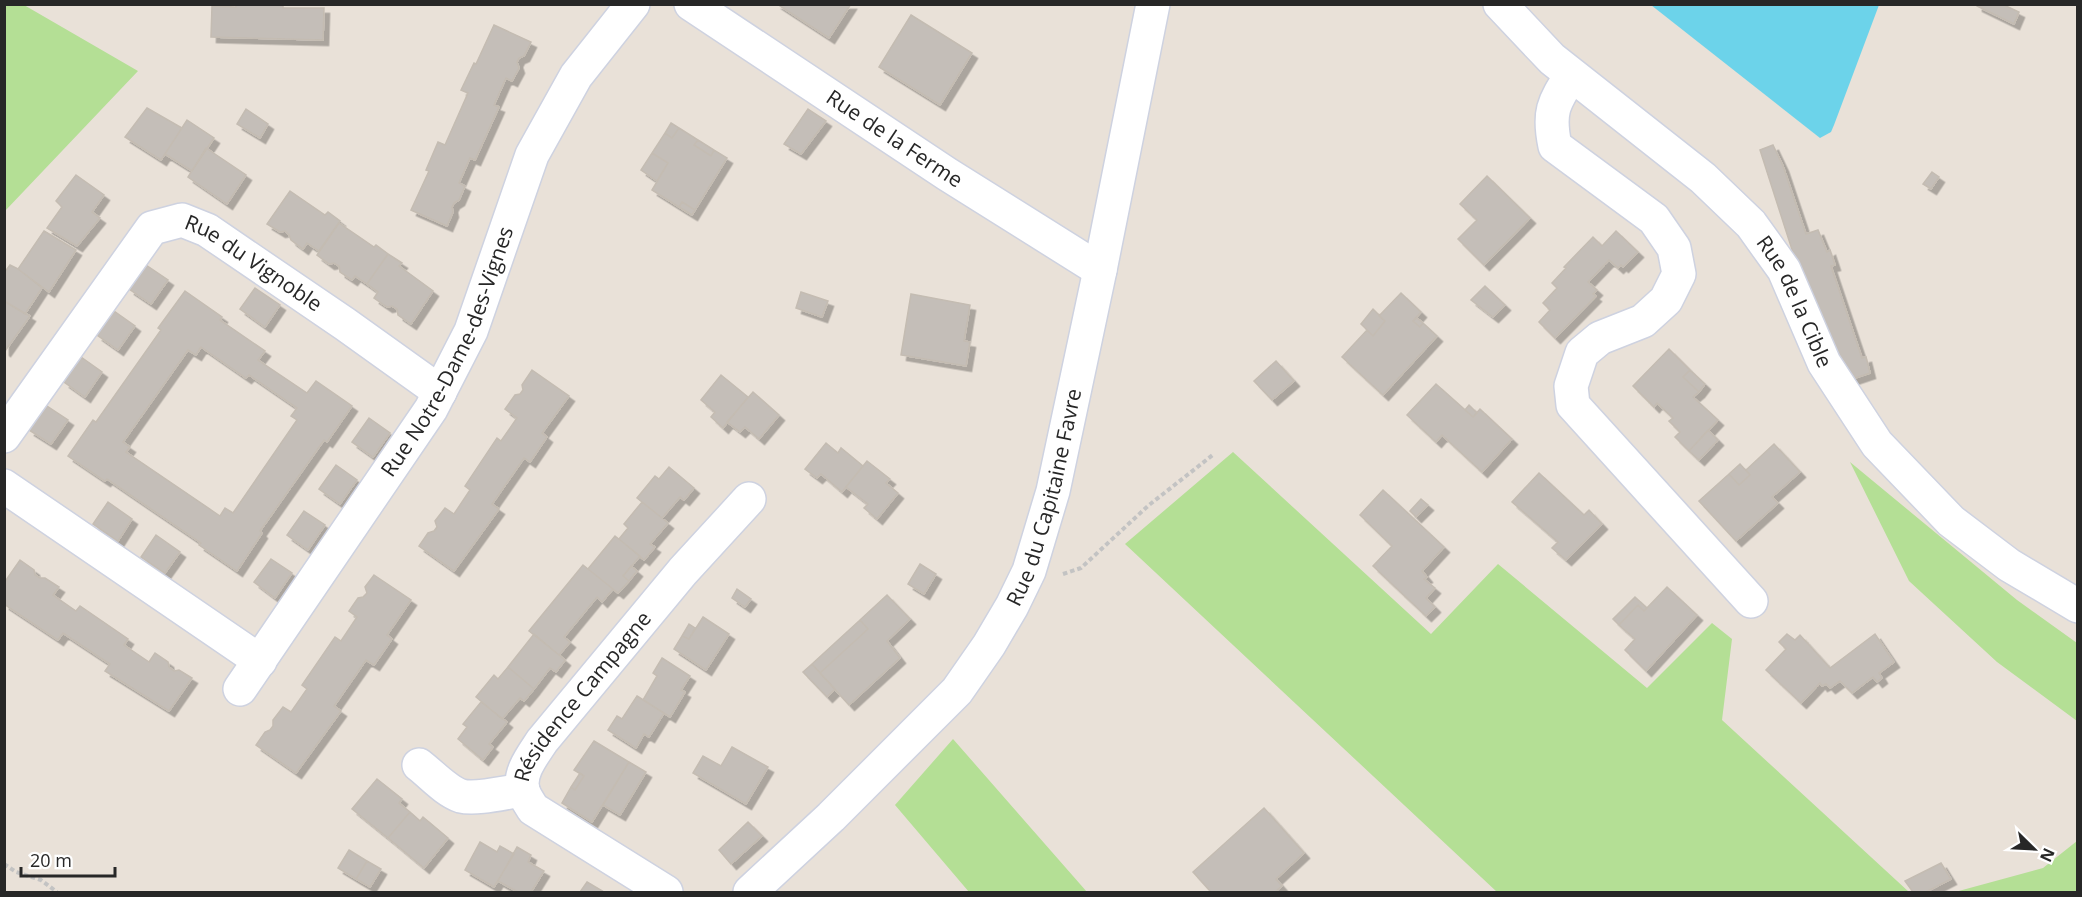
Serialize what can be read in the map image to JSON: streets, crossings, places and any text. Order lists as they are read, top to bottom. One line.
{"streets":{"street":["Rue de la Ferme","Rue du Vignoble","Rue de la Cible","Rue Notre-Dame-des-Vignes","Rue du Capitaine Favre","Résidence Campagne"]},"crossings":[["Rue de la Ferme","Rue du Capitaine Favre"],["Rue du Vignoble","Rue Notre-Dame-des-Vignes"]],"scale_bar":"20 m","north":"bottom right"}
